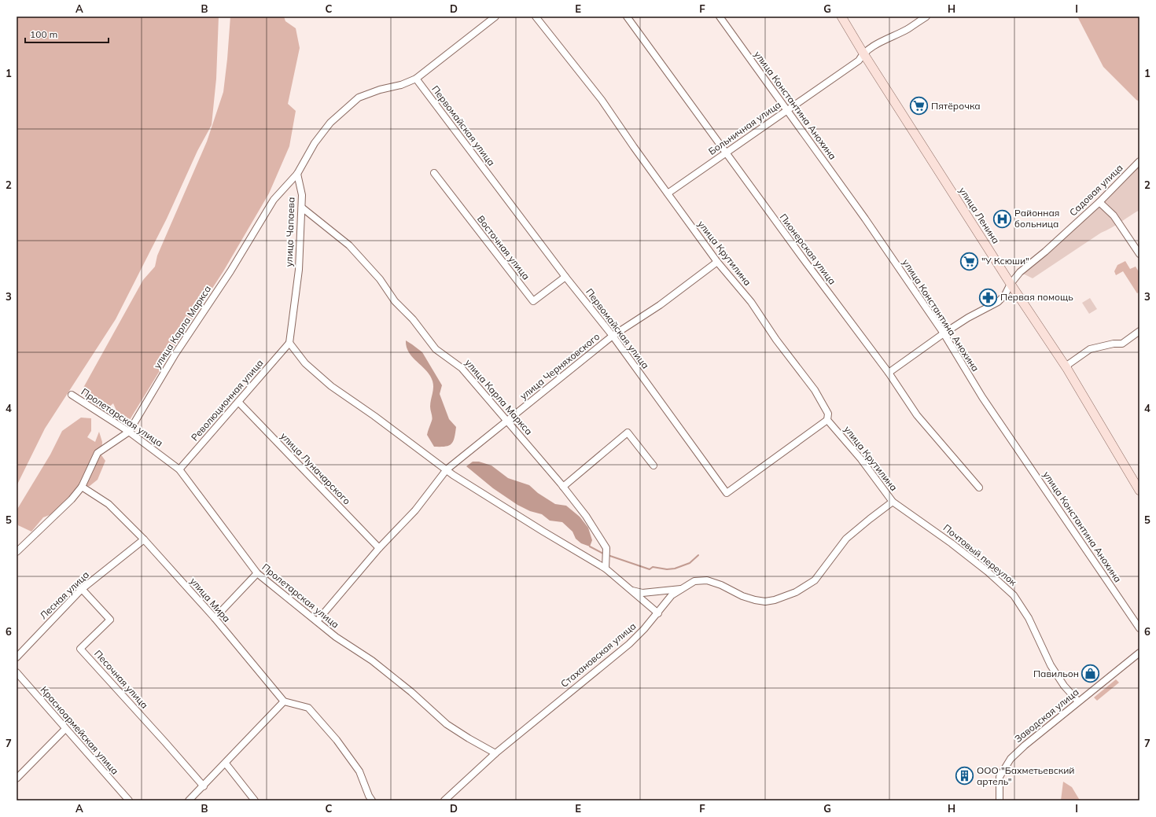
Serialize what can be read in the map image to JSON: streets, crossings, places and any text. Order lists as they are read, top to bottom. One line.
{"streets":{"main road":["улица Ленина"],"street":["улица Константина Анохина","Первомайская улица","Больничная улица","Садовая улица","улица Чапаева","Восточная улица","Пионерская улица","улица Крутилина","улица Карла Маркса","улица Черняховского","Революционная улица","Пролетарская улица","улица Луначарского","Почтовый переулок","Лесная улица","улица Мира","Стахановская улица","Песочная улица","Заводская улица","Красноармейская улица"]},"crossings":[["улица Константина Анохина","Больничная улица"],["улица Константина Анохина","Садовая улица"],["Первомайская улица","Восточная улица"],["Первомайская улица","улица Крутилина"],["Первомайская улица","улица Черняховского"],["Больничная улица","улица Ленина"],["Больничная улица","Пионерская улица"],["Больничная улица","улица Крутилина"],["Садовая улица","улица Ленина"],["Садовая улица","Пионерская улица"],["улица Чапаева","улица Карла Маркса"],["улица Чапаева","Революционная улица"],["улица Крутилина","улица Черняховского"],["улица Крутилина","Почтовый переулок"],["улица Крутилина","Стахановская улица"],["улица Карла Маркса","улица Черняховского"],["улица Карла Маркса","Пролетарская улица"],["улица Карла Маркса","улица Мира"],["Революционная улица","Пролетарская улица"],["Революционная улица","улица Луначарского"],["Пролетарская улица","Стахановская улица"],["Почтовый переулок","Стахановская улица"],["Почтовый переулок","Заводская улица"],["Лесная улица","улица Мира"],["Лесная улица","Песочная улица"]],"places":{"supermarket":["Пятёрочка","\"У Ксюши\""],"hospital":["Районная больница"],"pharmacy":["Первая помощь"],"shop":["Павильон"],"building":["ООО \"Бахметьевский артель\""]},"scale_bar":"100 m","grid":{"columns":["A","B","C","D","E","F","G","H","I"],"rows":["1","2","3","4","5","6","7"]}}
